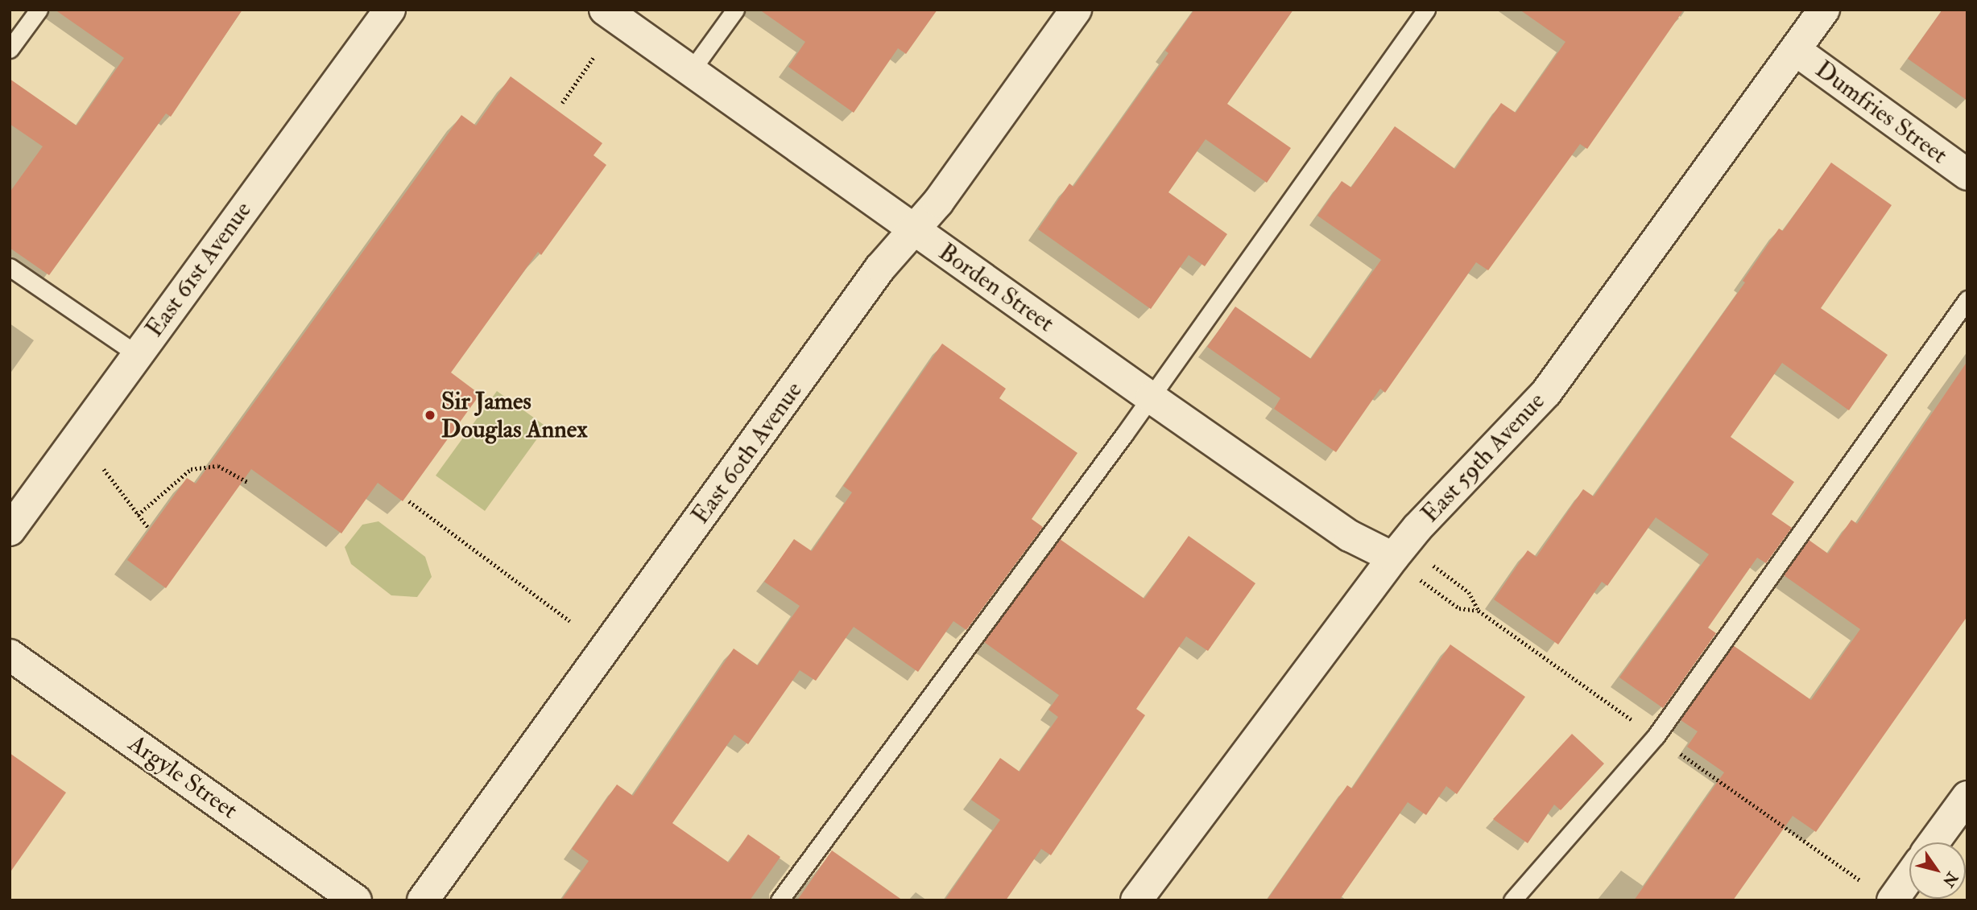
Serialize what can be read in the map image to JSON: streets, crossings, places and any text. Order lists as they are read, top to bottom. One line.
{"streets":{"street":["Dumfries Street","East 61st Avenue","Borden Street","East 60th Avenue","East 59th Avenue","Argyle Street"]},"crossings":[["Dumfries Street","East 59th Avenue"],["Borden Street","East 60th Avenue"],["Borden Street","East 59th Avenue"]],"places":["Sir James Douglas Annex"],"north":"bottom right"}
